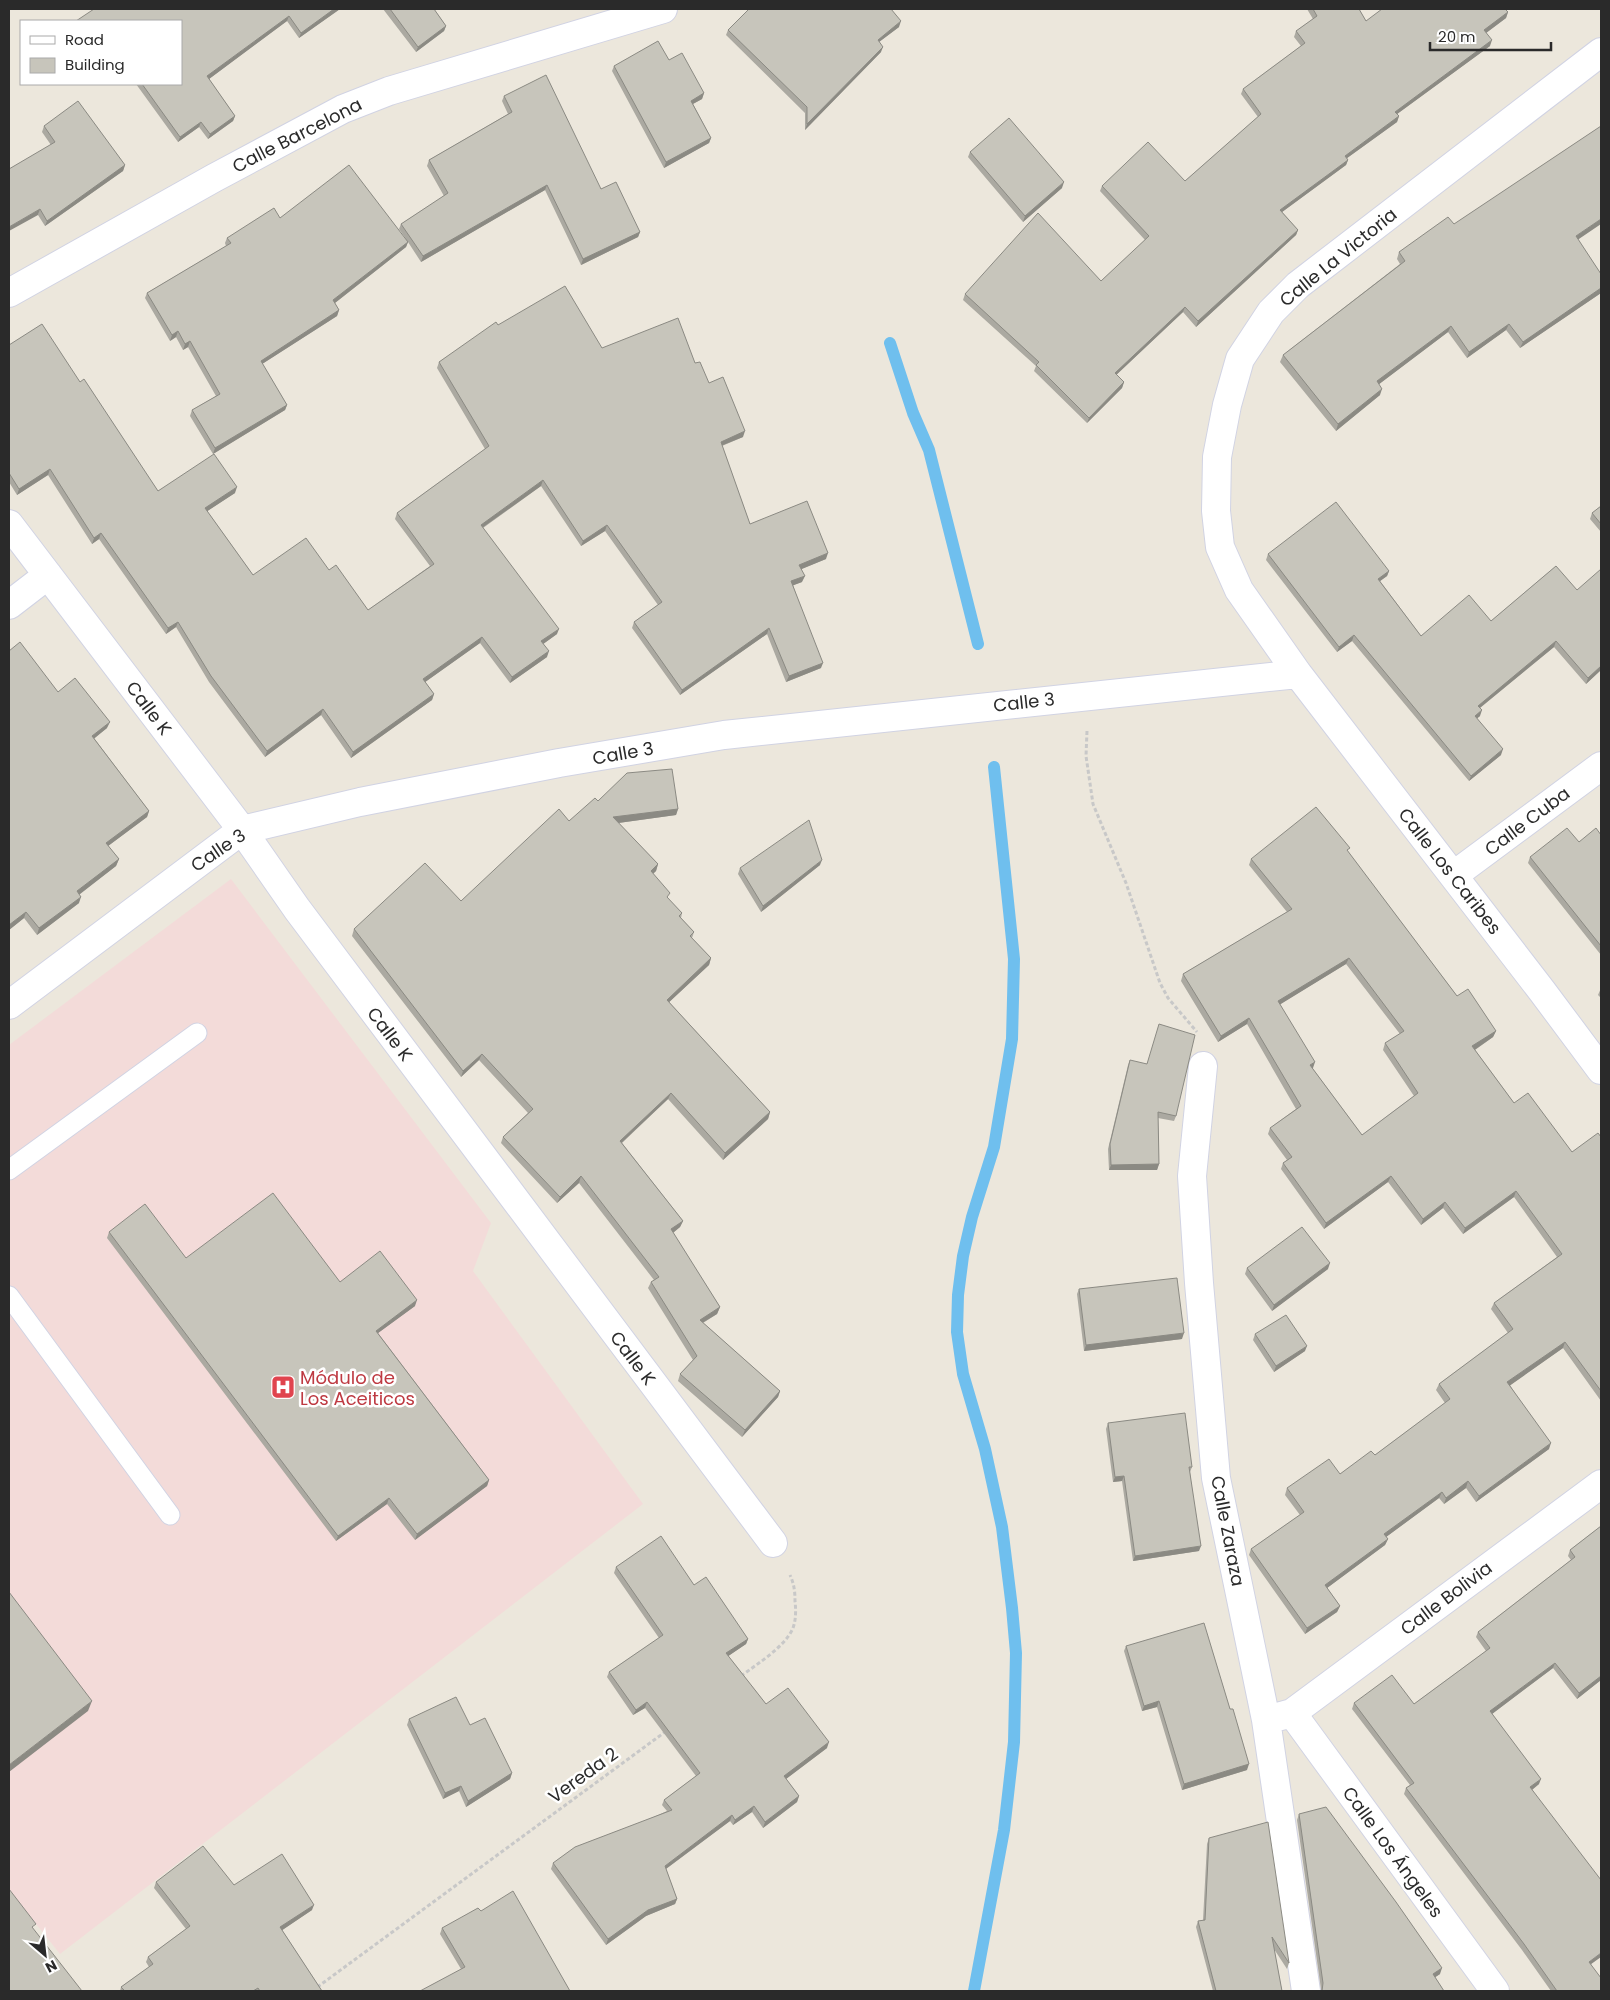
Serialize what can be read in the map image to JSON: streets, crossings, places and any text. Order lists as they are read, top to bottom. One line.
{"streets":{"street":["Calle Barcelona","Calle La Victoria","Calle 3","Calle K","Calle Cuba","Calle Los Caribes","Calle Zaraza","Calle Bolivia","Calle Los Ángeles"],"path":["Vereda 2"]},"crossings":[["Calle La Victoria","Calle 3"],["Calle La Victoria","Calle Los Caribes"],["Calle 3","Calle K"],["Calle 3","Calle Los Caribes"],["Calle Cuba","Calle Los Caribes"],["Calle Zaraza","Calle Bolivia"],["Calle Zaraza","Calle Los Ángeles"],["Calle Bolivia","Calle Los Ángeles"]],"places":{"hospital":["Módulo de Los Aceiticos"]},"legend":["Road","Building"],"scale_bar":"20 m","north":"bottom right"}
